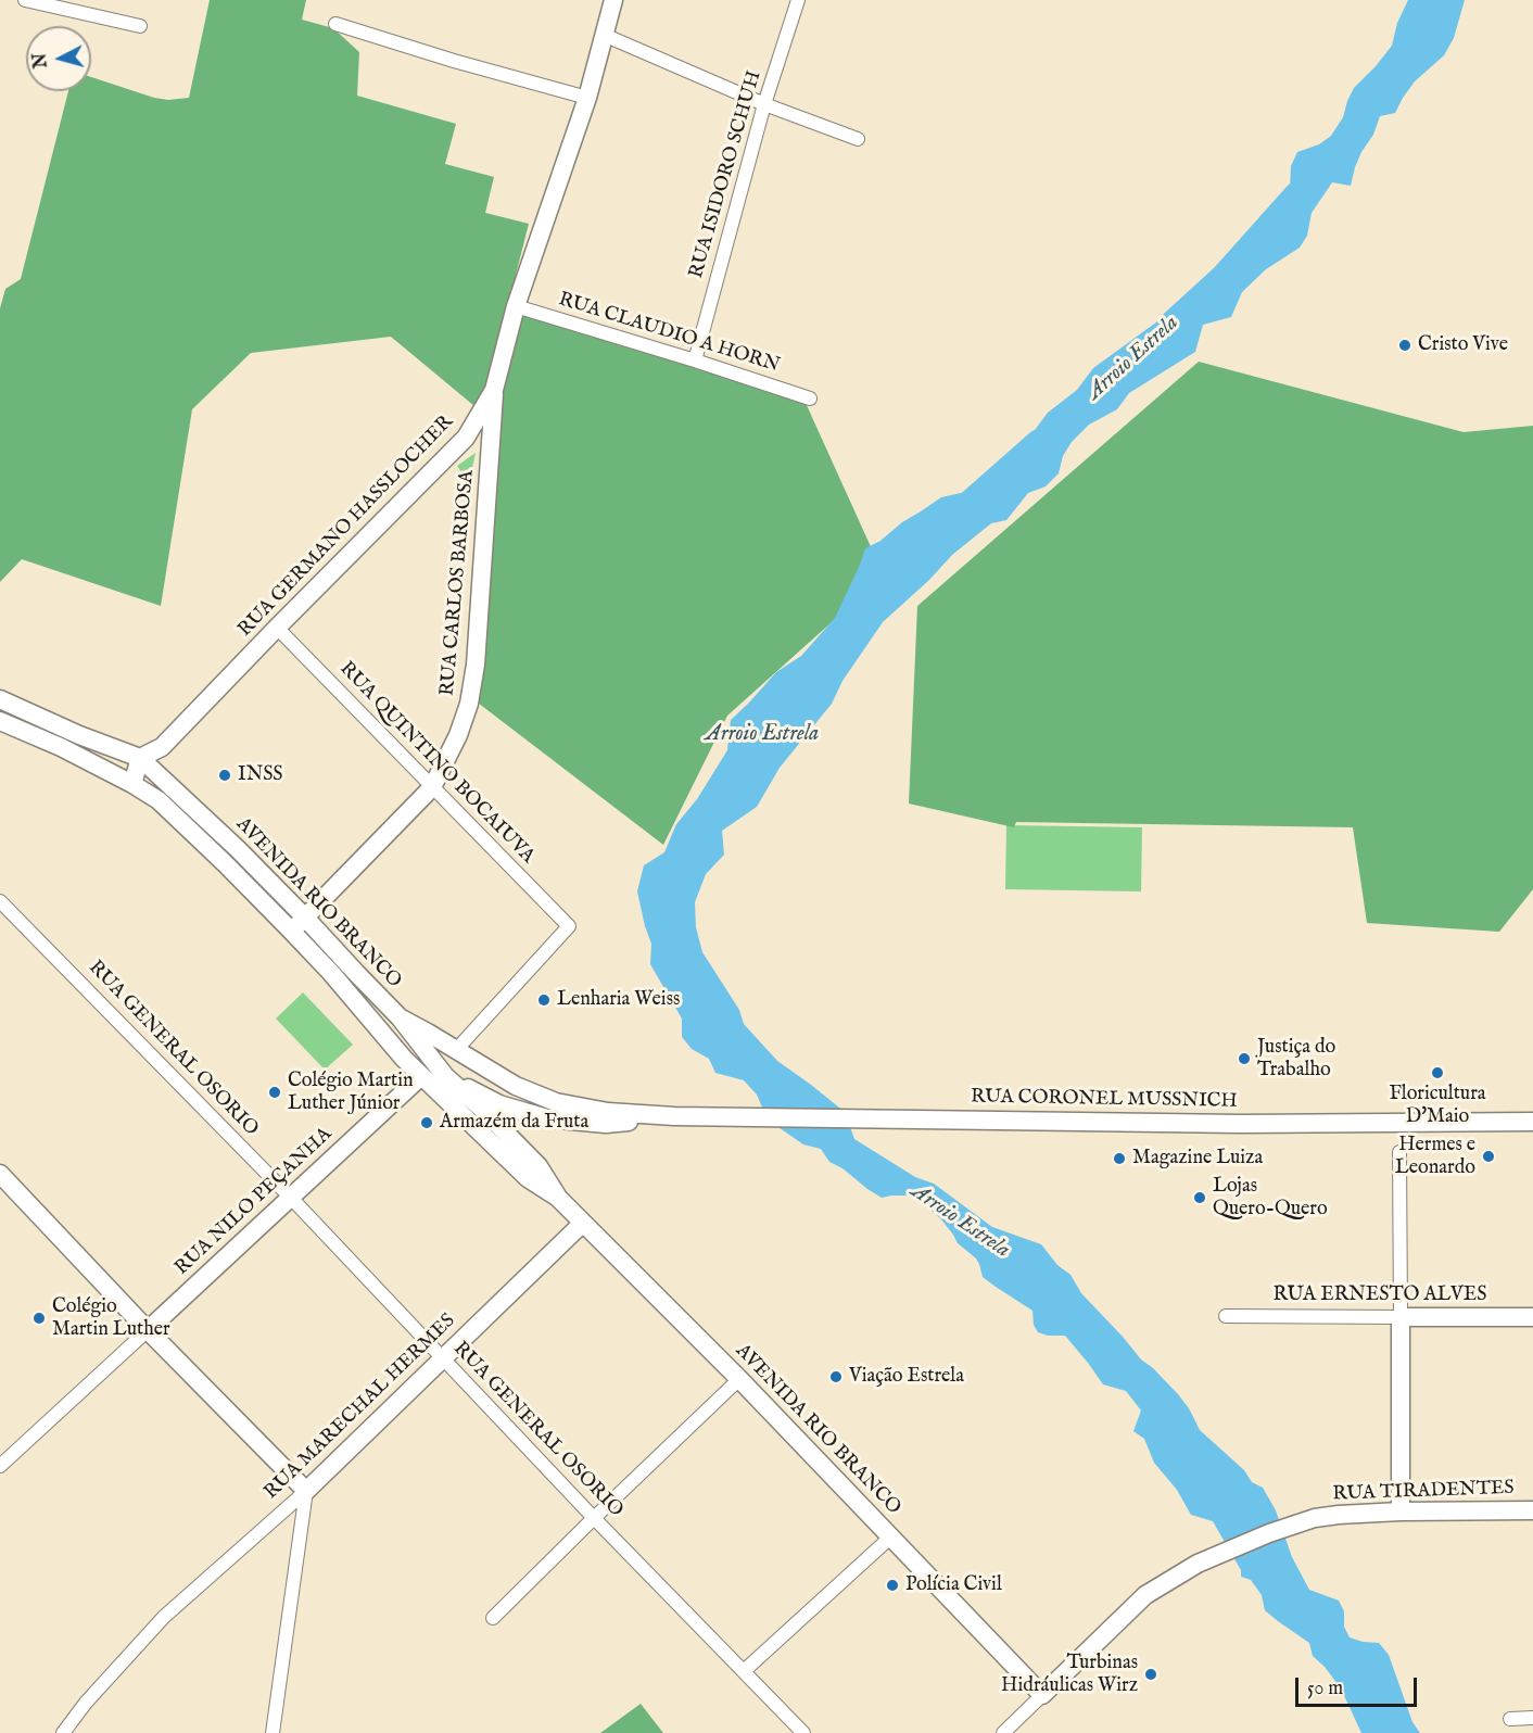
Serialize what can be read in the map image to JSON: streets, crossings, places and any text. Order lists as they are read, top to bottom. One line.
{"streets":{"main road":["RUA GERMANO HASSLOCHER","RUA CARLOS BARBOSA","AVENIDA RIO BRANCO","RUA CORONEL MUSSNICH","RUA NILO PEÇANHA","RUA ERNESTO ALVES","RUA MARECHAL HERMES","RUA TIRADENTES"],"street":["RUA ISIDORO SCHUH","RUA CLAUDIO A HORN","RUA QUINTINO BOCAIUVA","RUA GENERAL OSORIO"]},"crossings":[["RUA ISIDORO SCHUH","RUA CLAUDIO A HORN"],["RUA CLAUDIO A HORN","RUA GERMANO HASSLOCHER"],["RUA GERMANO HASSLOCHER","RUA CARLOS BARBOSA"],["RUA GERMANO HASSLOCHER","RUA QUINTINO BOCAIUVA"],["RUA GERMANO HASSLOCHER","AVENIDA RIO BRANCO"],["RUA CARLOS BARBOSA","RUA QUINTINO BOCAIUVA"],["RUA CARLOS BARBOSA","AVENIDA RIO BRANCO"],["RUA QUINTINO BOCAIUVA","RUA CORONEL MUSSNICH"],["AVENIDA RIO BRANCO","RUA CORONEL MUSSNICH"],["AVENIDA RIO BRANCO","RUA NILO PEÇANHA"],["AVENIDA RIO BRANCO","RUA MARECHAL HERMES"],["AVENIDA RIO BRANCO","RUA TIRADENTES"],["RUA GENERAL OSORIO","RUA NILO PEÇANHA"],["RUA GENERAL OSORIO","RUA MARECHAL HERMES"]],"water":["Arroio Estrela"],"places":["Cristo Vive","INSS","Lenharia Weiss","Justiça do Trabalho","Floricultura D'Maio","Colégio Martin Luther Júnior","Armazém da Fruta","Hermes e Leonardo","Magazine Luiza","Lojas Quero-Quero","Colégio Martin Luther","Viação Estrela","Polícia Civil","Turbinas Hidráulicas Wirz"],"scale_bar":"50 m","north":"left"}
